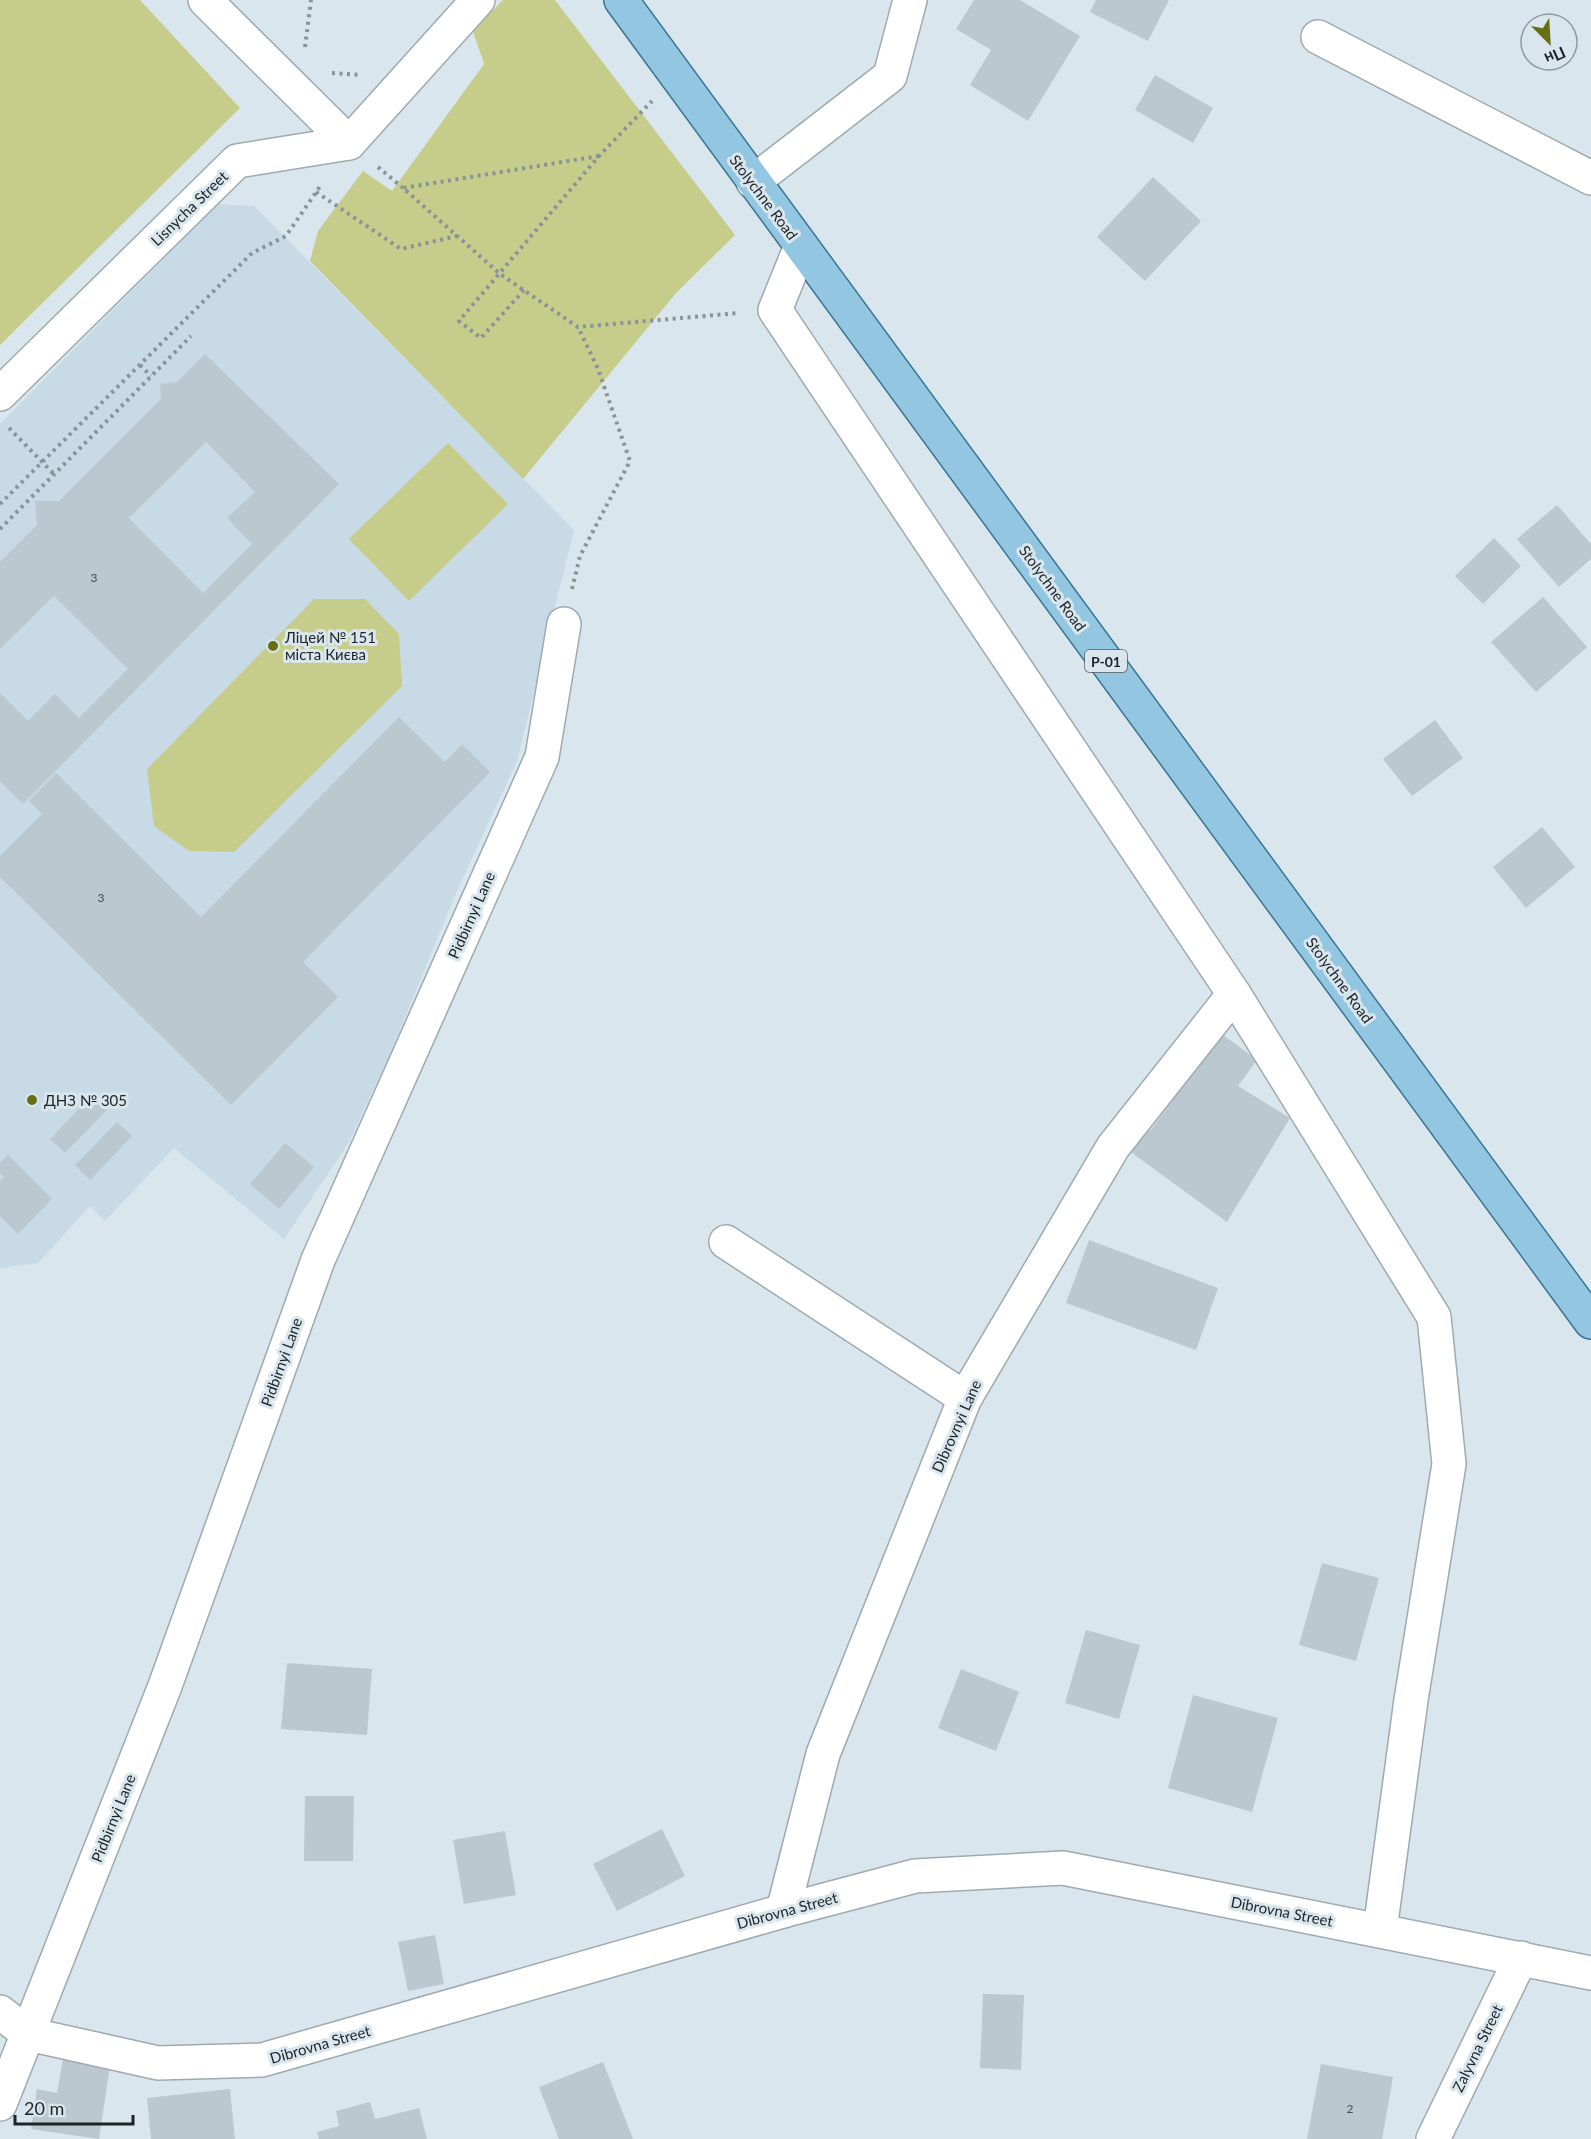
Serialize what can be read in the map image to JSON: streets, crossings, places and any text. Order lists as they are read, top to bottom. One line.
{"streets":{"main road":["Stolychne Road","Р-01"],"street":["Lisnycha Street","Pidbirnyi Lane","Dibrovnyi Lane","Dibrovna Street","Zalyvna Street"]},"crossings":[["Pidbirnyi Lane","Dibrovna Street"],["Dibrovnyi Lane","Dibrovna Street"],["Dibrovna Street","Zalyvna Street"]],"places":["Ліцей № 151 міста Києва","ДНЗ № 305"],"house_numbers":["3","3","2"],"scale_bar":"20 m","north":"bottom right"}
